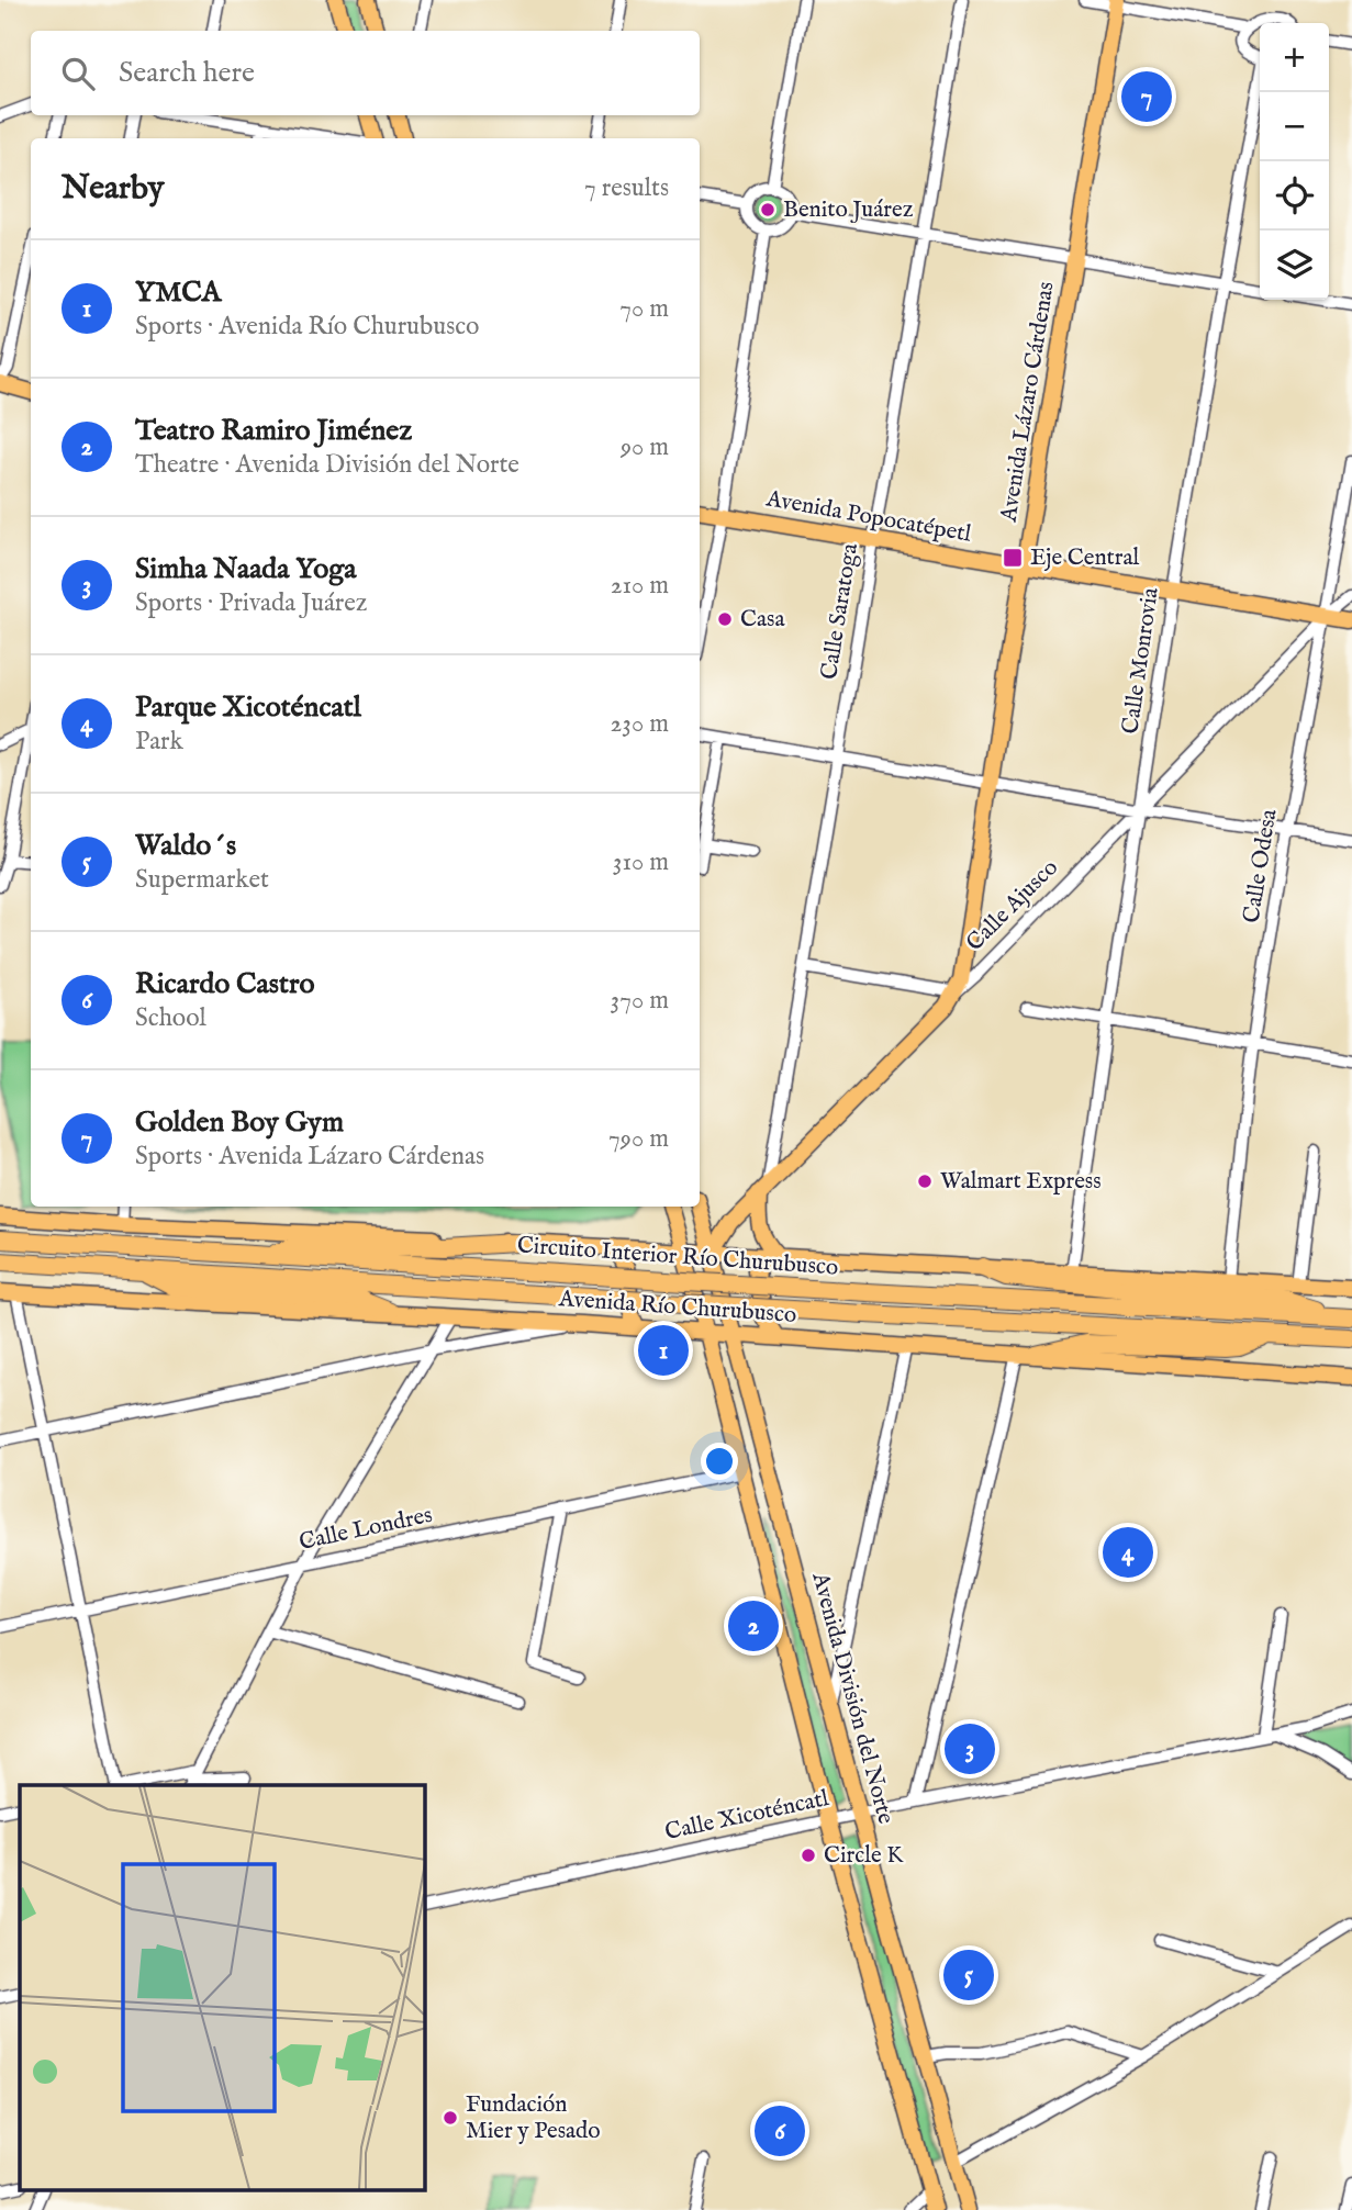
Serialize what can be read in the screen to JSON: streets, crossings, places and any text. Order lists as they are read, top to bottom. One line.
{"streets":{"highway":["Circuito Interior Río Churubusco"],"main road":["Avenida Lázaro Cárdenas","Avenida Popocatépetl","Calle Ajusco","Avenida Río Churubusco","Avenida División del Norte"],"street":["Calle Saratoga","Calle Monrovia","Calle Odesa","Calle Londres","Calle Xicoténcatl"]},"crossings":[["Avenida Lázaro Cárdenas","Avenida Popocatépetl"],["Avenida Lázaro Cárdenas","Calle Ajusco"],["Avenida Popocatépetl","Calle Saratoga"],["Avenida Popocatépetl","Calle Monrovia"],["Avenida Popocatépetl","Calle Odesa"],["Avenida Popocatépetl","Calle Ajusco"],["Calle Saratoga","Calle Ajusco"],["Calle Monrovia","Calle Ajusco"],["Calle Odesa","Calle Ajusco"],["Calle Ajusco","Avenida División del Norte"],["Avenida Río Churubusco","Avenida División del Norte"],["Avenida División del Norte","Calle Xicoténcatl"]],"places":{"other":["Benito Juárez","Casa","Walmart Express","Circle K","Fundación Mier y Pesado"],"transit":["Eje Central"]},"page":{"map_buttons":["+","−"],"search":"Search here","pins":["7","1","4","2","3","5","6"],"heading":["Nearby","7 results"],"list":[{"mark":"1","name":"YMCA","note":"Sports · Avenida Río Churubusco","value":"70 m"},{"mark":"2","name":"Teatro Ramiro Jiménez","note":"Theatre · Avenida División del Norte","value":"90 m"},{"mark":"3","name":"Simha Naada Yoga","note":"Sports · Privada Juárez","value":"210 m"},{"mark":"4","name":"Parque Xicoténcatl","note":"Park","value":"230 m"},{"mark":"5","name":"Waldo´s","note":"Supermarket","value":"310 m"},{"mark":"6","name":"Ricardo Castro","note":"School","value":"370 m"},{"mark":"7","name":"Golden Boy Gym","note":"Sports · Avenida Lázaro Cárdenas","value":"790 m"}]}}
